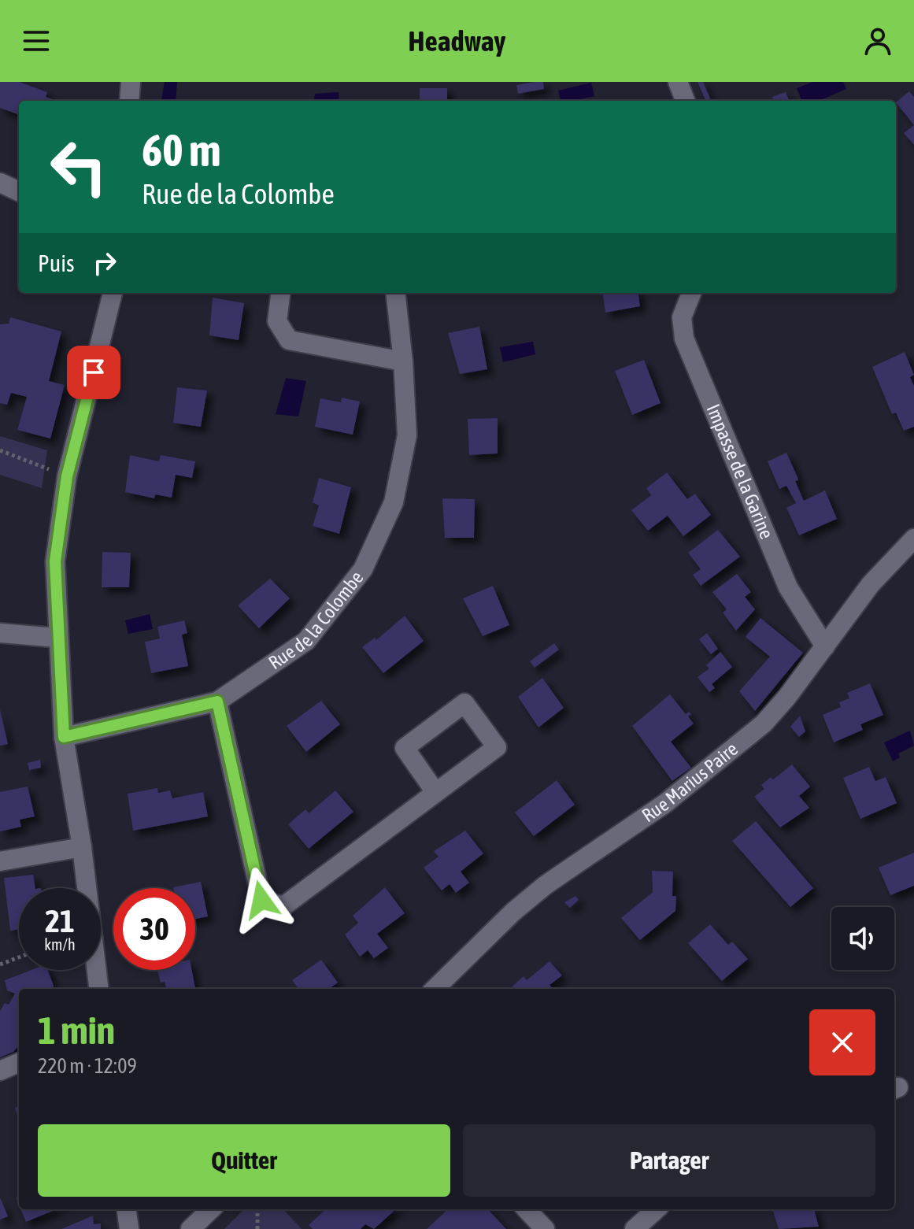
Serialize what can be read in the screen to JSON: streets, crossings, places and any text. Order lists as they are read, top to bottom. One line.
{"streets":{"street":["Impasse de la Garine","Rue de la Colombe","Rue Marius Paire"]},"crossings":[["Impasse de la Garine","Rue Marius Paire"]],"page":{"header":"Headway","turn":["60 m","Rue de la Colombe"],"then":"Puis","speed":"21 km/h","limit":"30","heading":["1 min","220 m · 12:09"],"buttons":["Quitter","Partager"]}}
